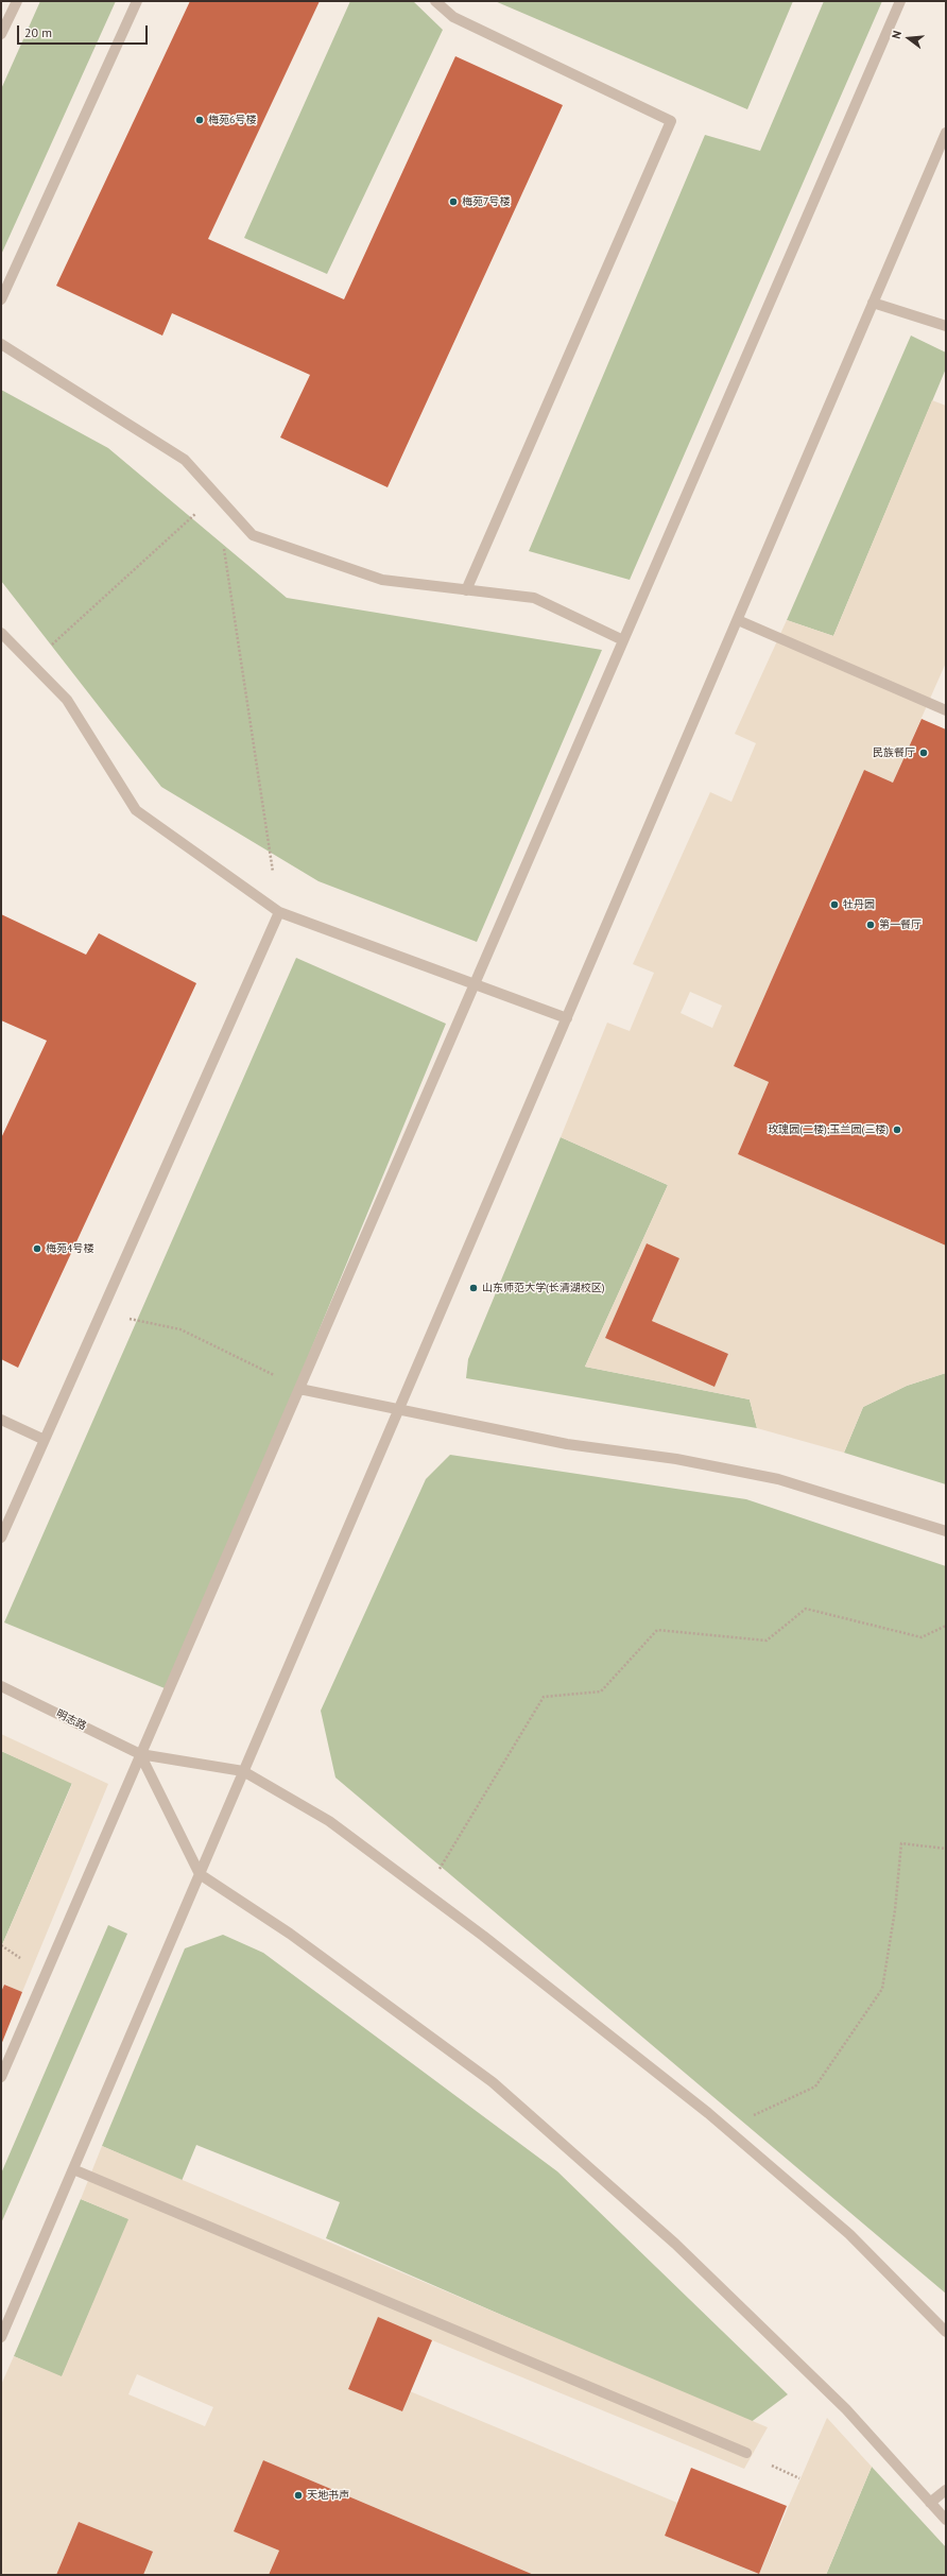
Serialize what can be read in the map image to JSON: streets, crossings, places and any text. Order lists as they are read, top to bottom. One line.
{"streets":{"street":["明志路"]},"places":["梅苑6号楼","梅苑7号楼","民族餐厅","牡丹园","第一餐厅","玫瑰园(二楼);玉兰园(三楼)","梅苑4号楼","山东师范大学(长清湖校区)","天地书声"],"scale_bar":"20 m","north":"left"}
